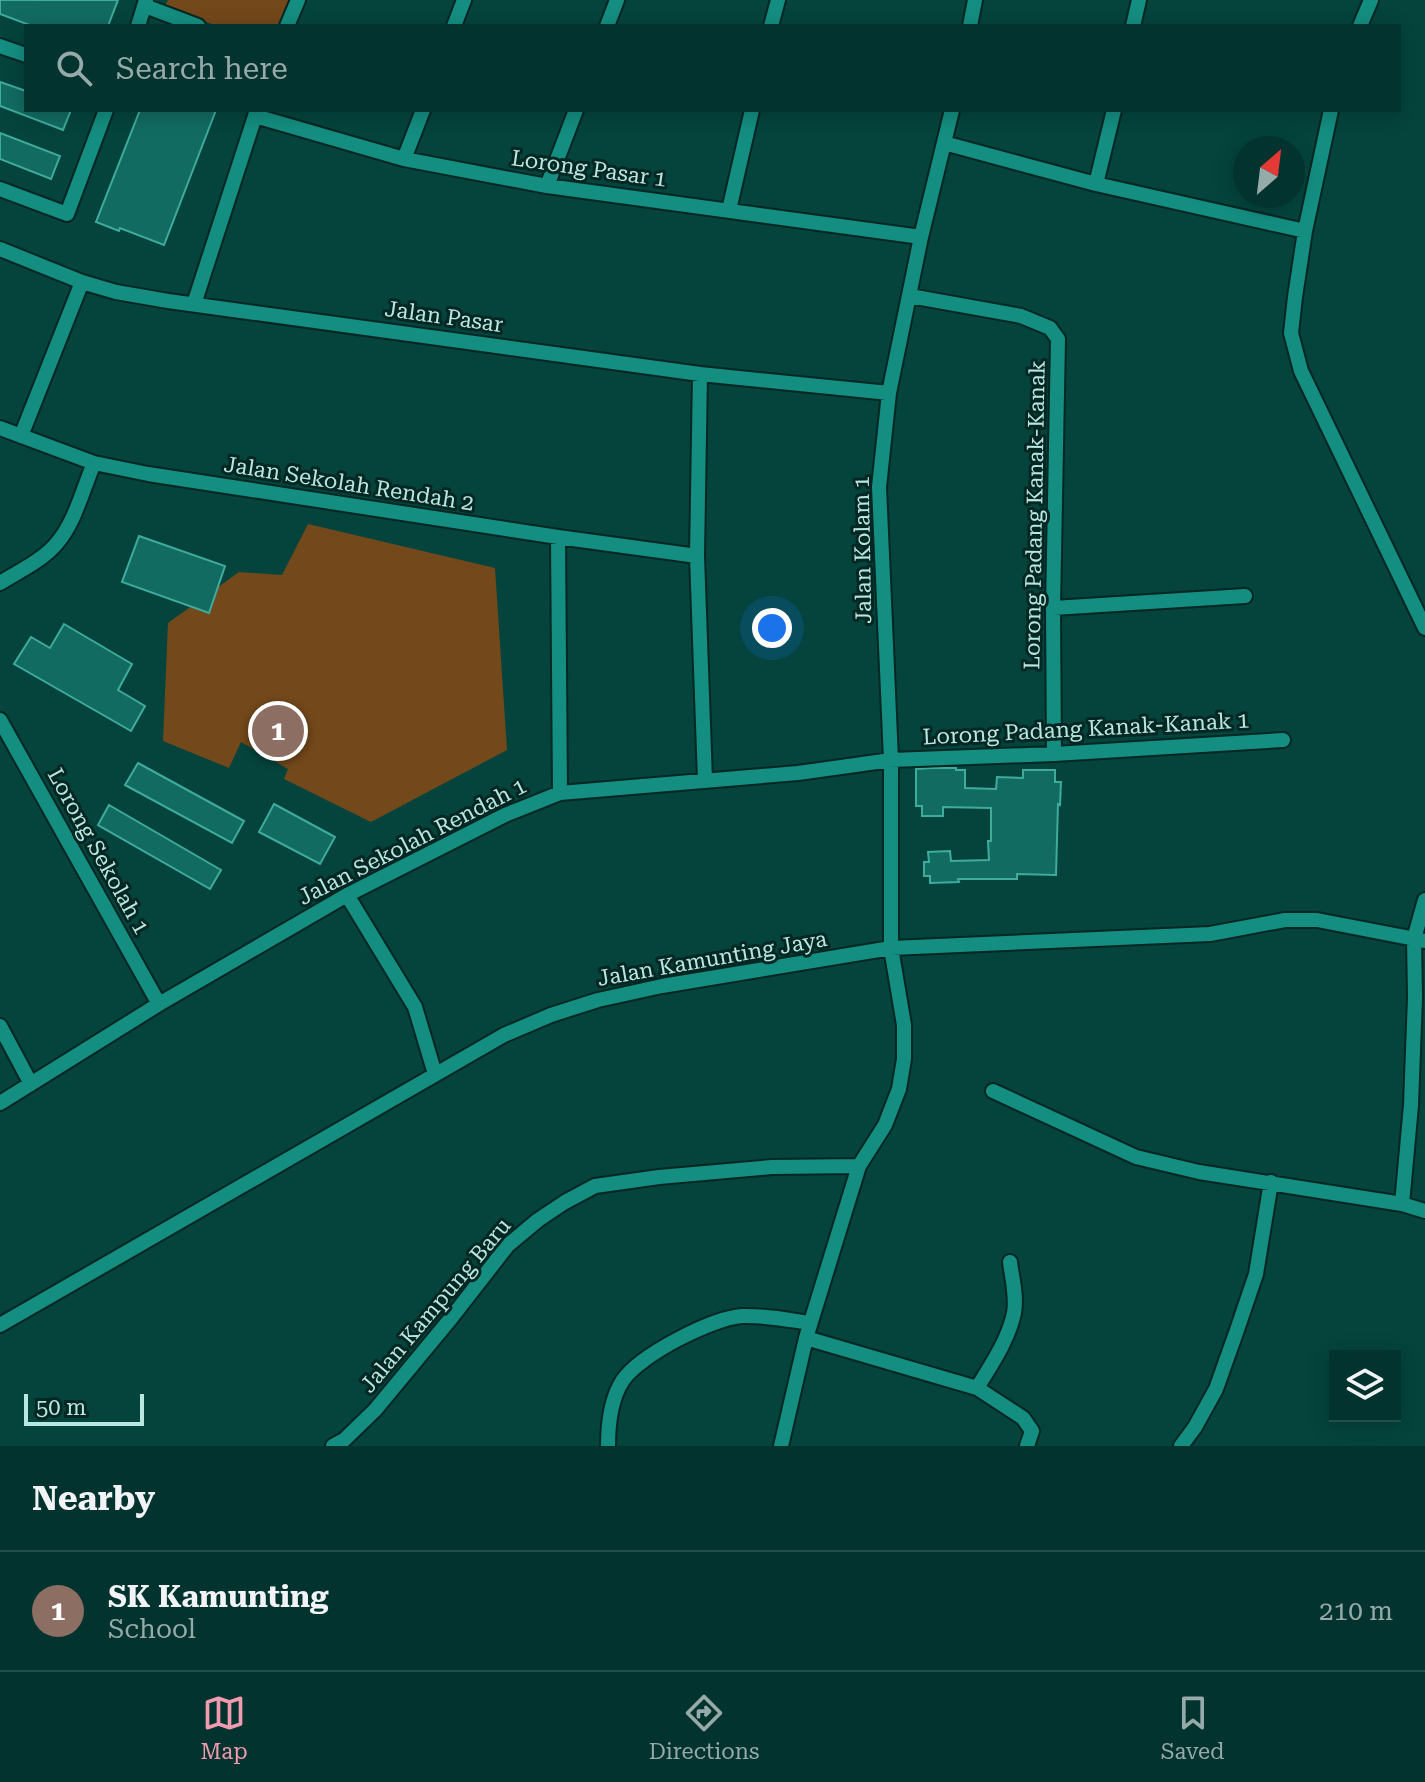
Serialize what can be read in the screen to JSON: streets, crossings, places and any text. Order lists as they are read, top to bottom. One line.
{"streets":{"street":["Lorong Pasar 1","Jalan Pasar","Jalan Sekolah Rendah 2","Lorong Padang Kanak-Kanak","Jalan Kolam 1","Lorong Padang Kanak-Kanak 1","Jalan Sekolah Rendah 1","Lorong Sekolah 1","Jalan Kamunting Jaya","Jalan Kampung Baru"]},"crossings":[["Lorong Pasar 1","Jalan Kolam 1"],["Jalan Pasar","Jalan Kolam 1"],["Lorong Padang Kanak-Kanak","Jalan Kolam 1"],["Lorong Padang Kanak-Kanak","Lorong Padang Kanak-Kanak 1"],["Jalan Kolam 1","Lorong Padang Kanak-Kanak 1"],["Jalan Kolam 1","Jalan Sekolah Rendah 1"],["Jalan Kolam 1","Jalan Kamunting Jaya"],["Jalan Kolam 1","Jalan Kampung Baru"],["Lorong Padang Kanak-Kanak 1","Jalan Sekolah Rendah 1"],["Jalan Sekolah Rendah 1","Lorong Sekolah 1"]],"scale_bar":"50 m","north":"top right","page":{"search":"Search here","pins":"1","scale":"50 m","heading":"Nearby","list":[{"mark":"1","name":"SK Kamunting","note":"School","value":"210 m"}],"nav":["Map","Directions","Saved"]}}
